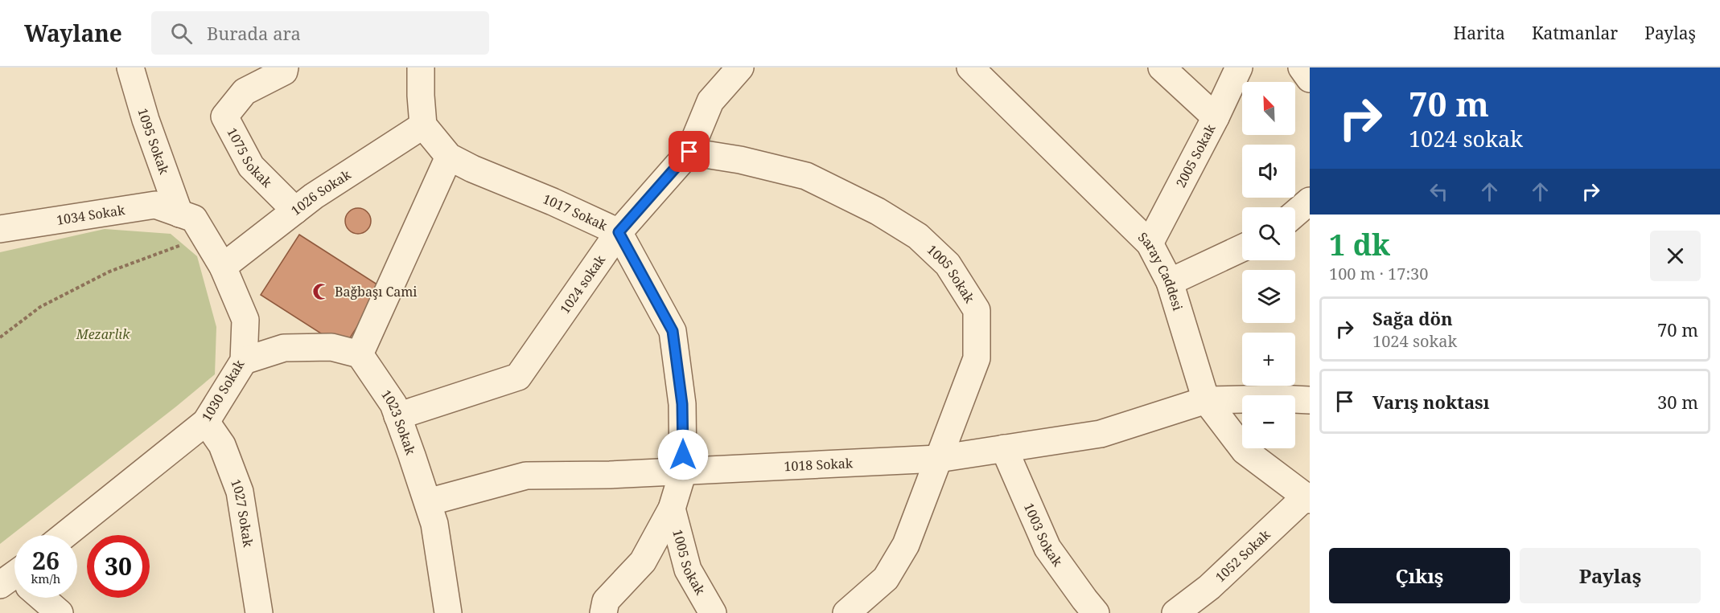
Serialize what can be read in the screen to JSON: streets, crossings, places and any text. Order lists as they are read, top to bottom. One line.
{"streets":{"street":["1095 Sokak","1075 Sokak","2005 Sokak","1026 Sokak","1017 Sokak","1034 Sokak","Saray Caddesi","1005 Sokak","1024 sokak","1030 Sokak","1023 Sokak","1018 Sokak","1027 Sokak","1003 Sokak","1052 Sokak"]},"crossings":[["1095 Sokak","1034 Sokak"],["1095 Sokak","1030 Sokak"],["1075 Sokak","1026 Sokak"],["2005 Sokak","Saray Caddesi"],["1026 Sokak","1017 Sokak"],["1026 Sokak","1030 Sokak"],["1017 Sokak","1005 Sokak"],["1017 Sokak","1024 sokak"],["1017 Sokak","1018 Sokak"],["1034 Sokak","1030 Sokak"],["Saray Caddesi","1018 Sokak"],["Saray Caddesi","1052 Sokak"],["1005 Sokak","1024 sokak"],["1005 Sokak","1018 Sokak"],["1024 sokak","1023 Sokak"],["1030 Sokak","1027 Sokak"],["1023 Sokak","1018 Sokak"],["1018 Sokak","1003 Sokak"]],"parks":["Mezarlık"],"places":{"mosque":["Bağbaşı Cami"]},"north":"top left","page":{"header":"Waylane","search":"Burada ara","nav":["Harita","Katmanlar","Paylaş"],"turn":["70 m","1024 sokak"],"map_buttons":["+","−"],"heading":["1 dk","100 m · 17:30"],"list":[{"name":"Sağa dön","note":"1024 sokak","value":"70 m"},{"name":"Varış noktası","value":"30 m"}],"speed":"26 km/h","limit":"30","buttons":["Çıkış","Paylaş"]}}
